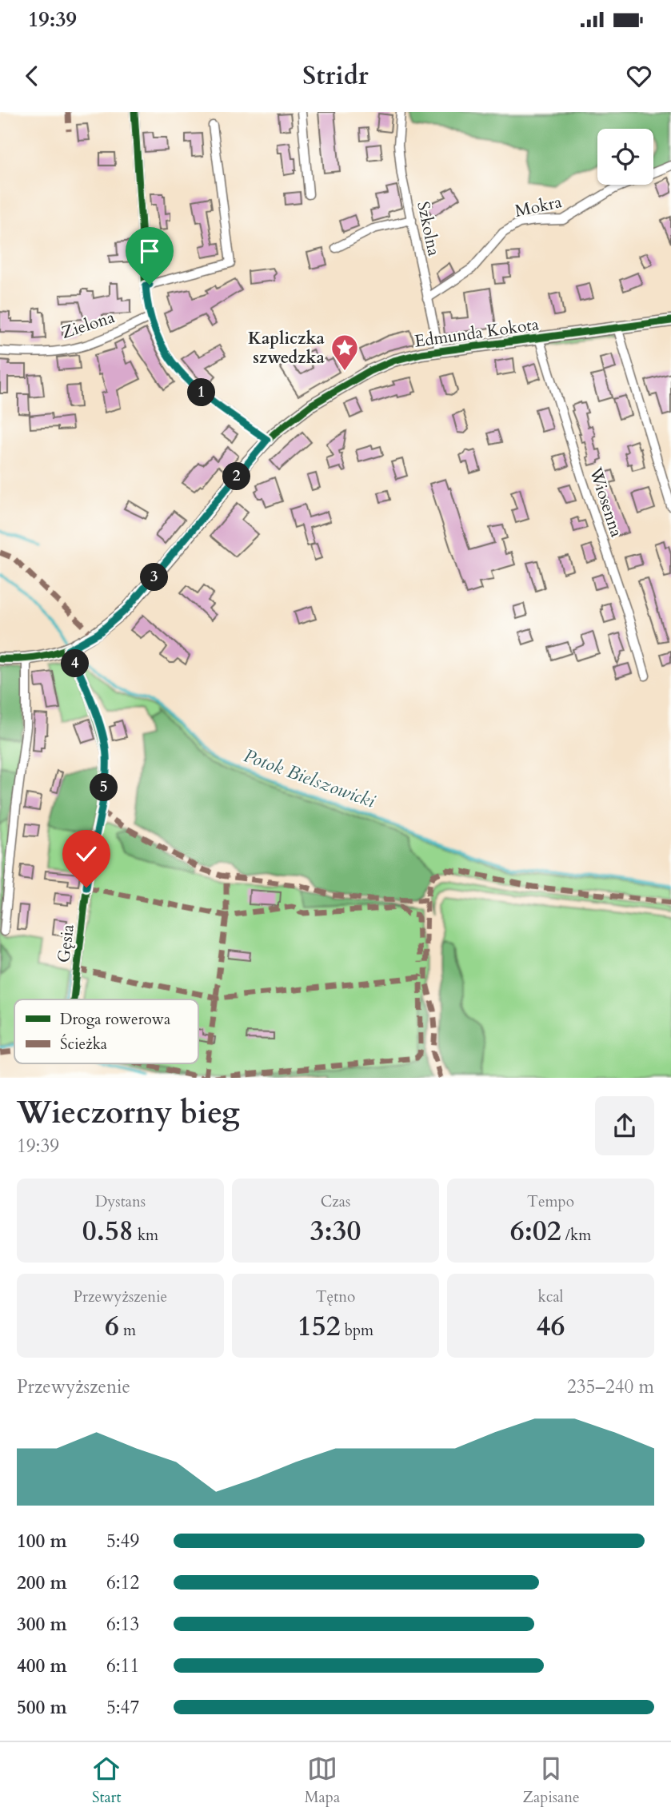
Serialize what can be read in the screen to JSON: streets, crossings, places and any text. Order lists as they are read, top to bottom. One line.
{"streets":{"street":["Mokra","Szkolna","Zielona","Edmunda Kokota","Wiosenna","Gęsia"]},"crossings":[["Mokra","Szkolna"],["Szkolna","Edmunda Kokota"],["Edmunda Kokota","Wiosenna"],["Edmunda Kokota","Gęsia"]],"water":["Potok Bielszowicki"],"places":{"place":["Kapliczka szwedzka"]},"legend":["Droga rowerowa","Ścieżka"],"page":{"status":"19:39","header":"Stridr","pins":["1","2","3","4","5"],"heading":["Wieczorny bieg","19:39"],"stats":[["Dystans","0.58 km"],["Czas","3:30"],["Tempo","6:02 /km"],["Przewyższenie","6 m"],["Tętno","152 bpm"],["kcal","46"]],"chart":["Przewyższenie","235–240 m"],"list":[{"name":"100 m","note":"5:49"},{"name":"200 m","note":"6:12"},{"name":"300 m","note":"6:13"},{"name":"400 m","note":"6:11"},{"name":"500 m","note":"5:47"}],"tabs":["Start","Mapa","Zapisane"]}}
